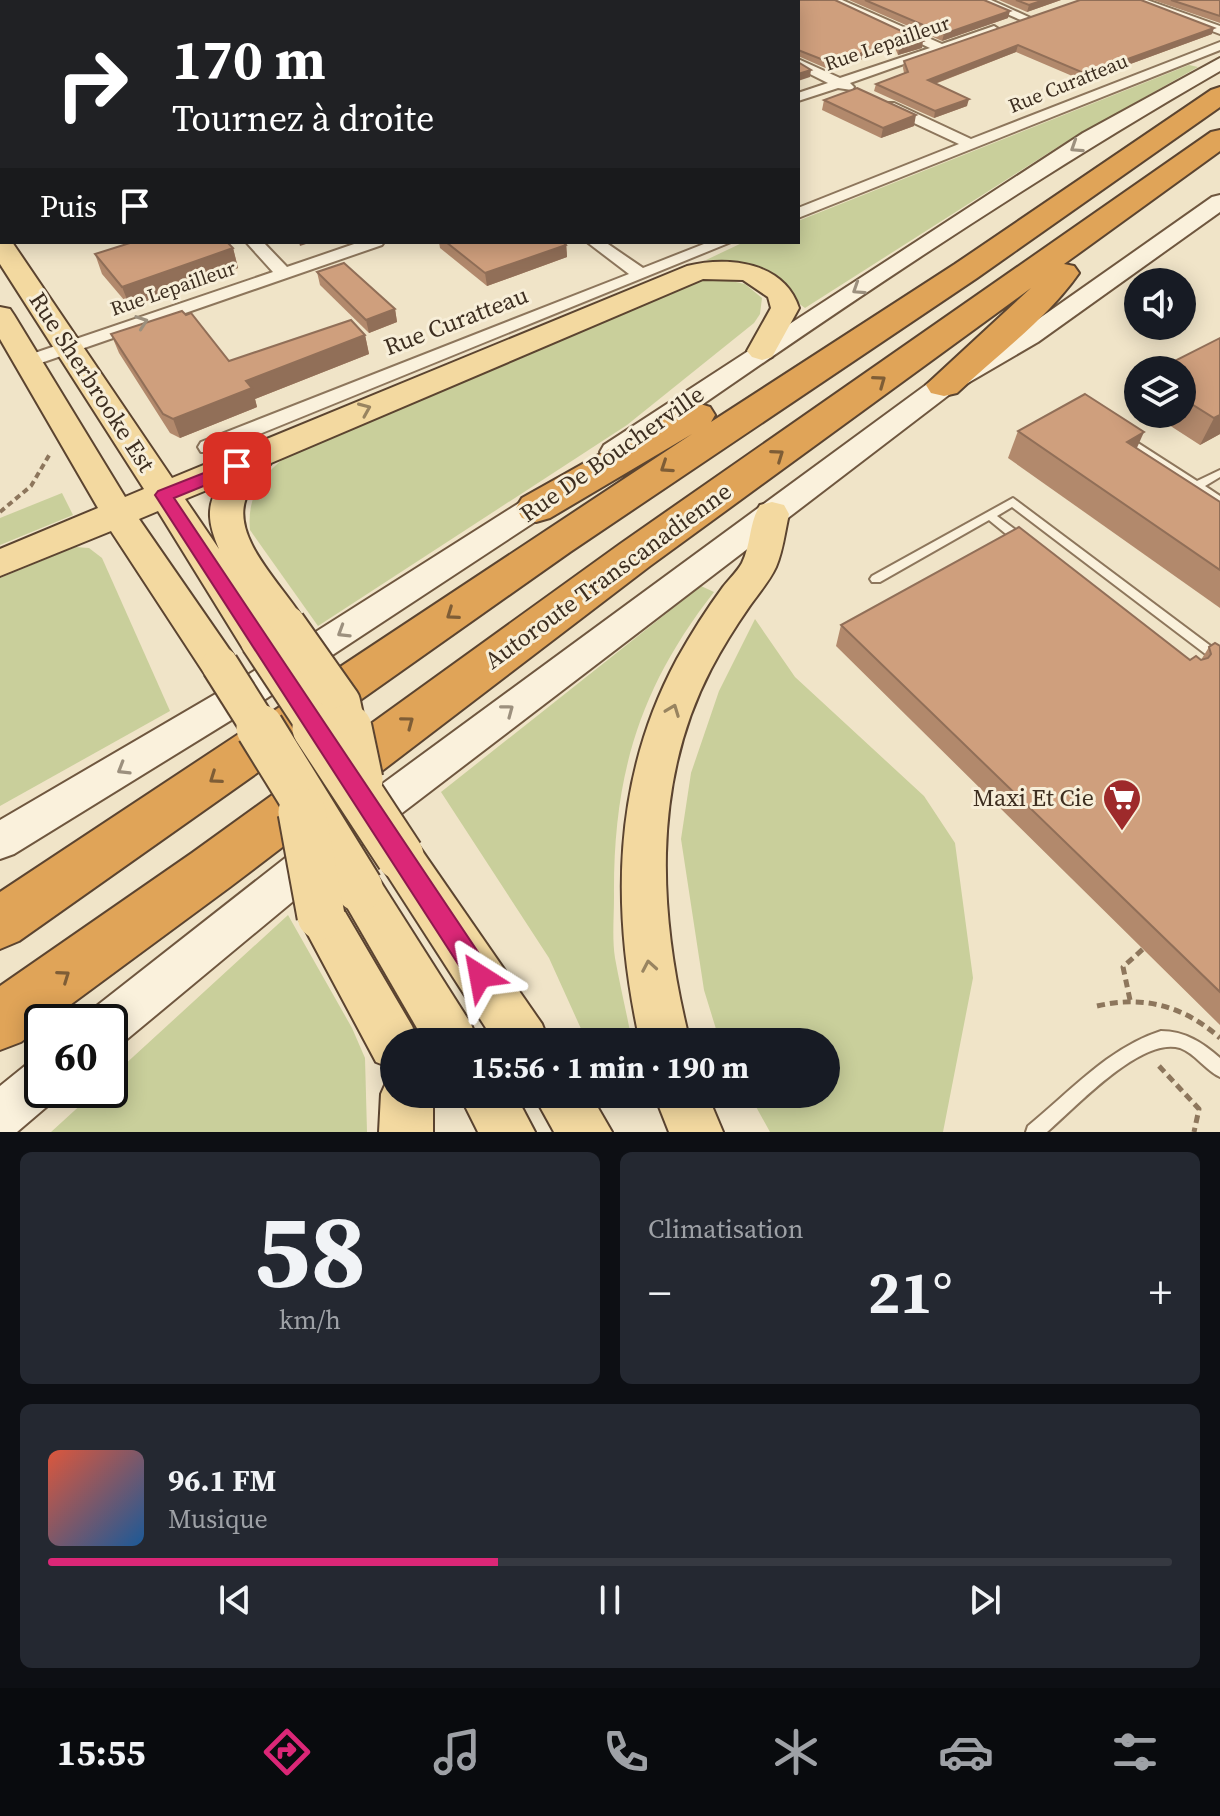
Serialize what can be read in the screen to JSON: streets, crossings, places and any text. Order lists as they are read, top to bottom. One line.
{"streets":{"highway":["Autoroute Transcanadienne"],"main road":["Rue Sherbrooke Est","Rue De Boucherville"],"street":["Rue Lepailleur","Rue Curatteau"]},"crossings":[["Rue Lepailleur","Rue Sherbrooke Est"]],"one_way":["Rue Lepailleur"],"places":{"supermarket":["Maxi Et Cie"]},"page":{"turn":["170 m","Tournez à droite"],"then":"Puis","limit":"60","trip":"15:56 · 1 min · 190 m","tile":[["58","km/h"],"Climatisation"],"heat":["−","21°","+"],"song":["96.1 FM","Musique"],"tabs":"15:55"}}
